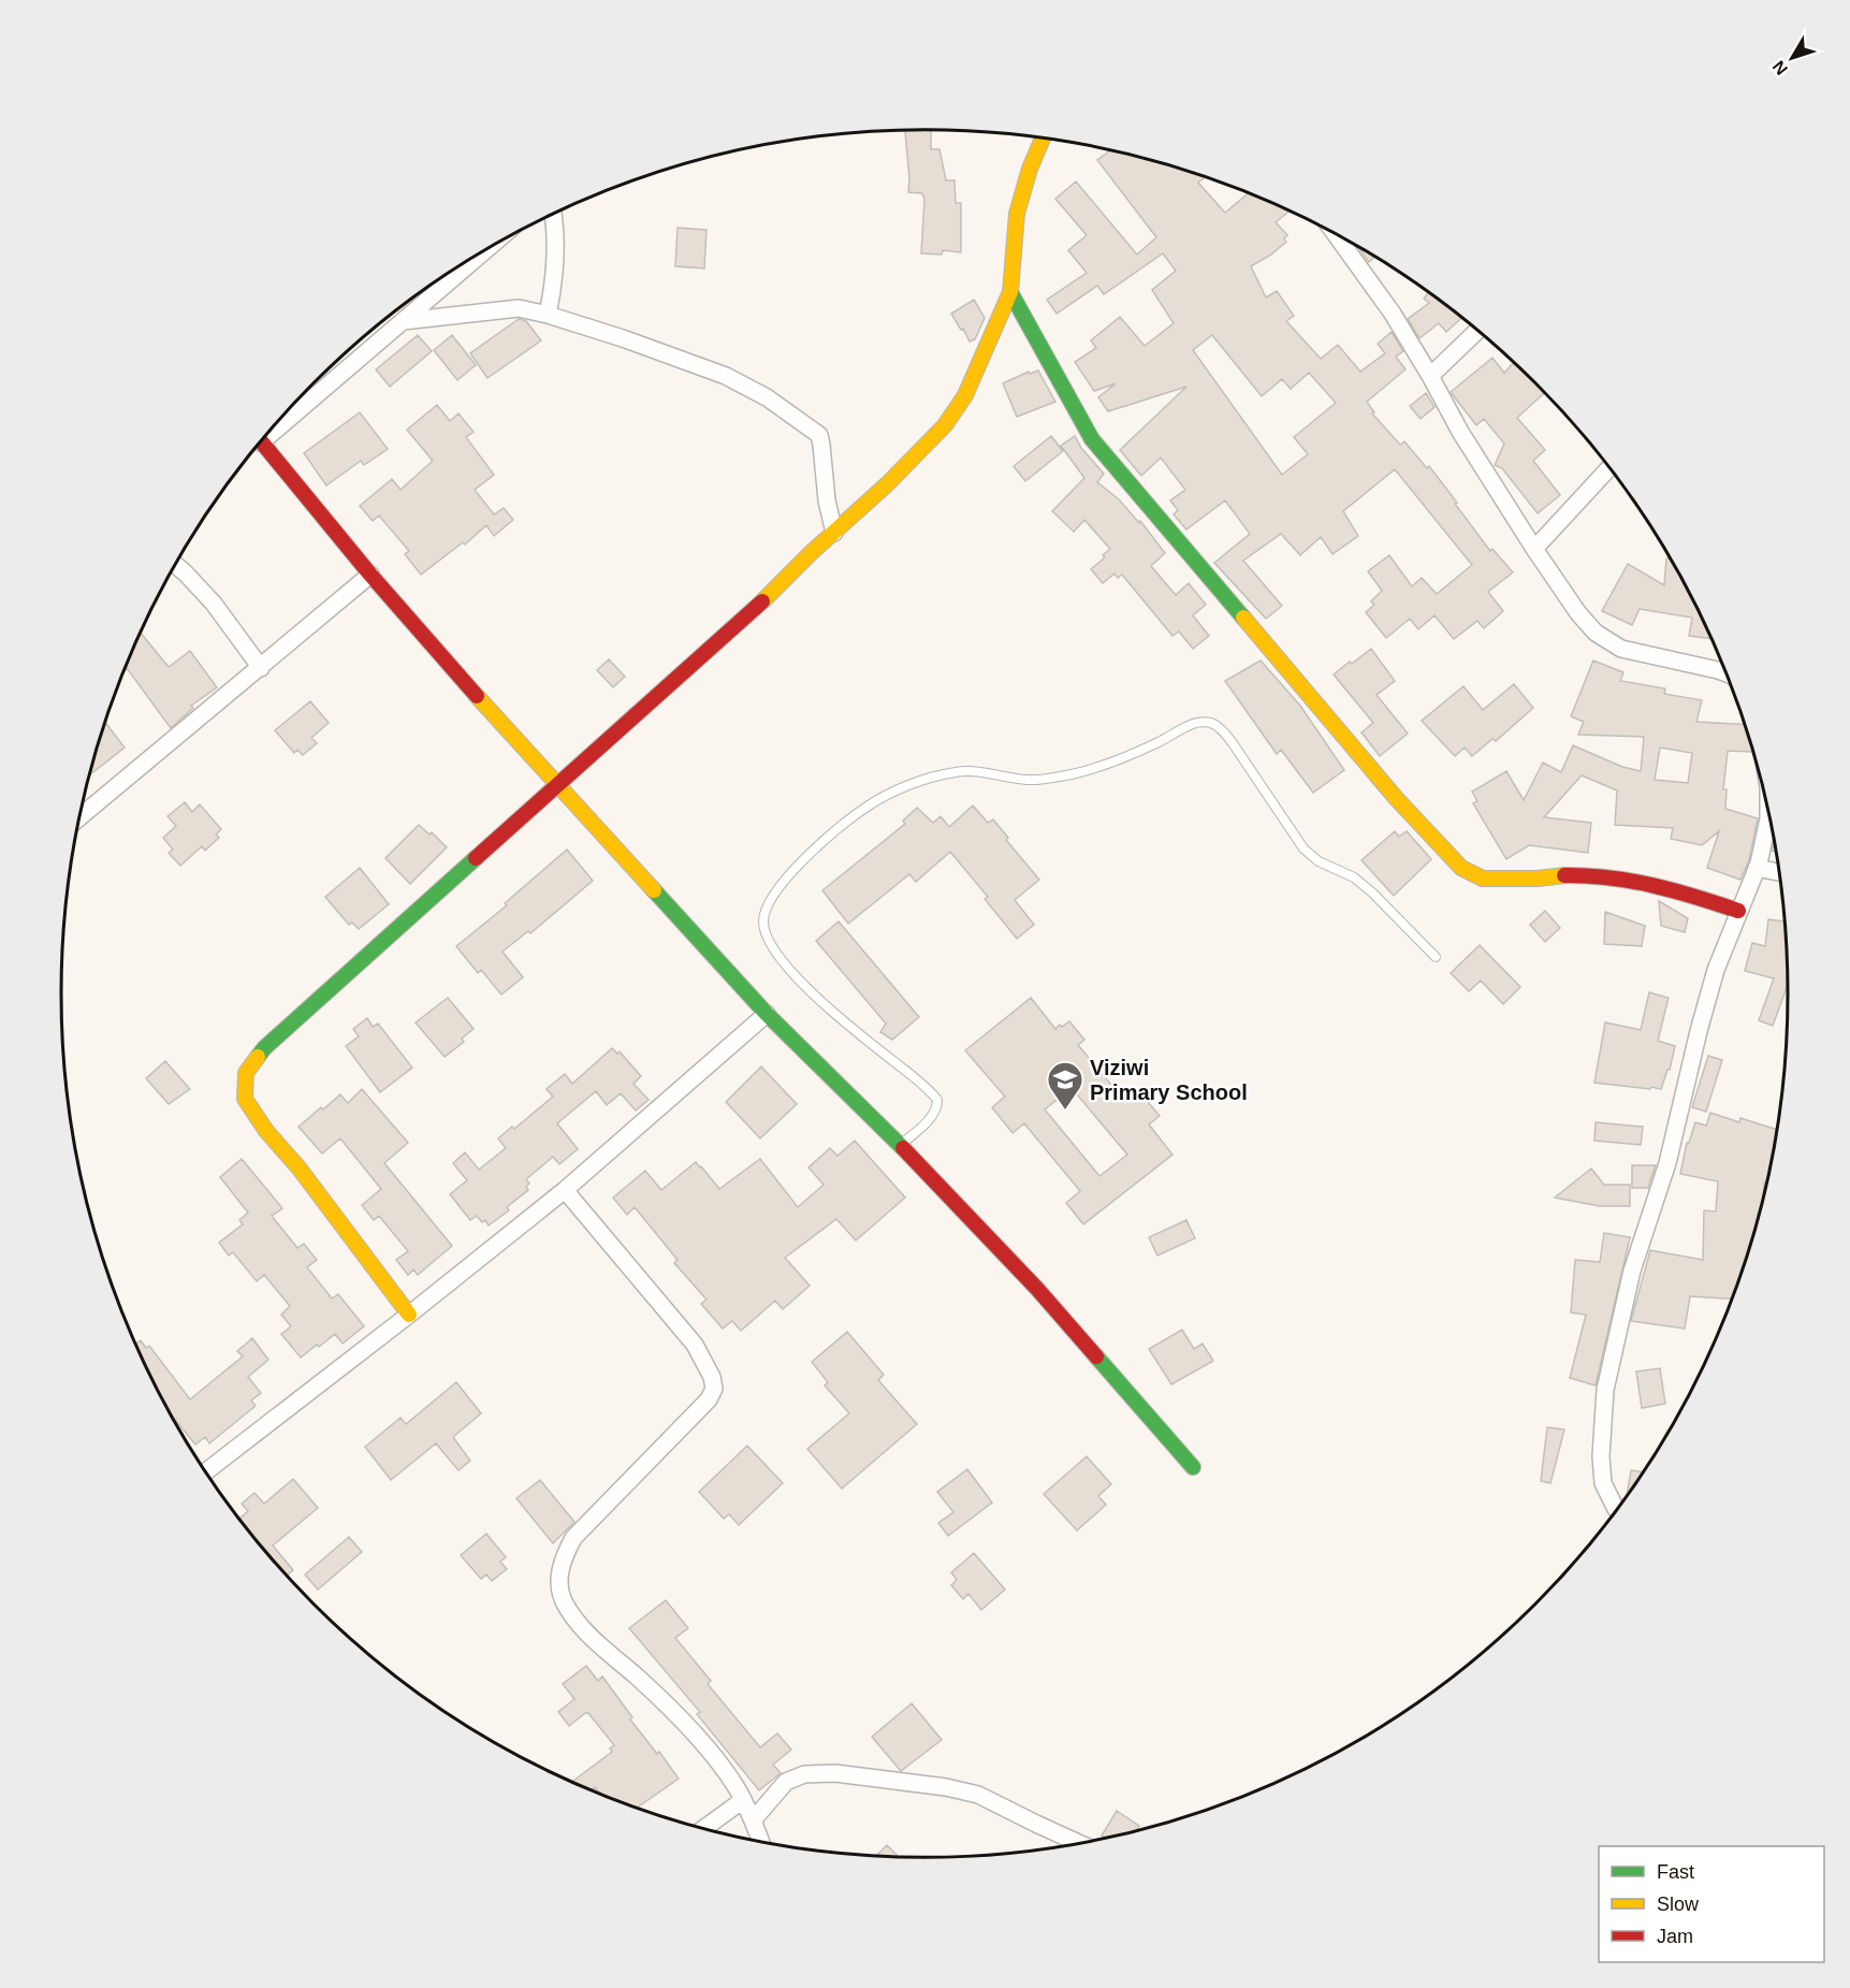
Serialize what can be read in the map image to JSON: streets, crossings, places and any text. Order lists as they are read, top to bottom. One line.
{"places":{"school or university":["Viziwi Primary School"]},"legend":["Fast","Slow","Jam"],"north":"bottom left"}
